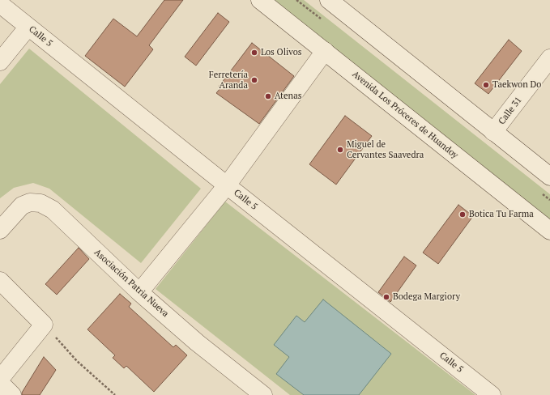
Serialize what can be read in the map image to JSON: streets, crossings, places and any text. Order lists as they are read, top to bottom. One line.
{"streets":{"street":["Calle 5","Calle 31","Avenida Los Próceres de Huandoy","Asociación Patria Nueva"]},"places":["Los Olivos","Ferretería Aranda","Taekwon Do","Atenas","Miguel de Cervantes Saavedra","Botica Tu Farma","Bodega Margiory"]}
